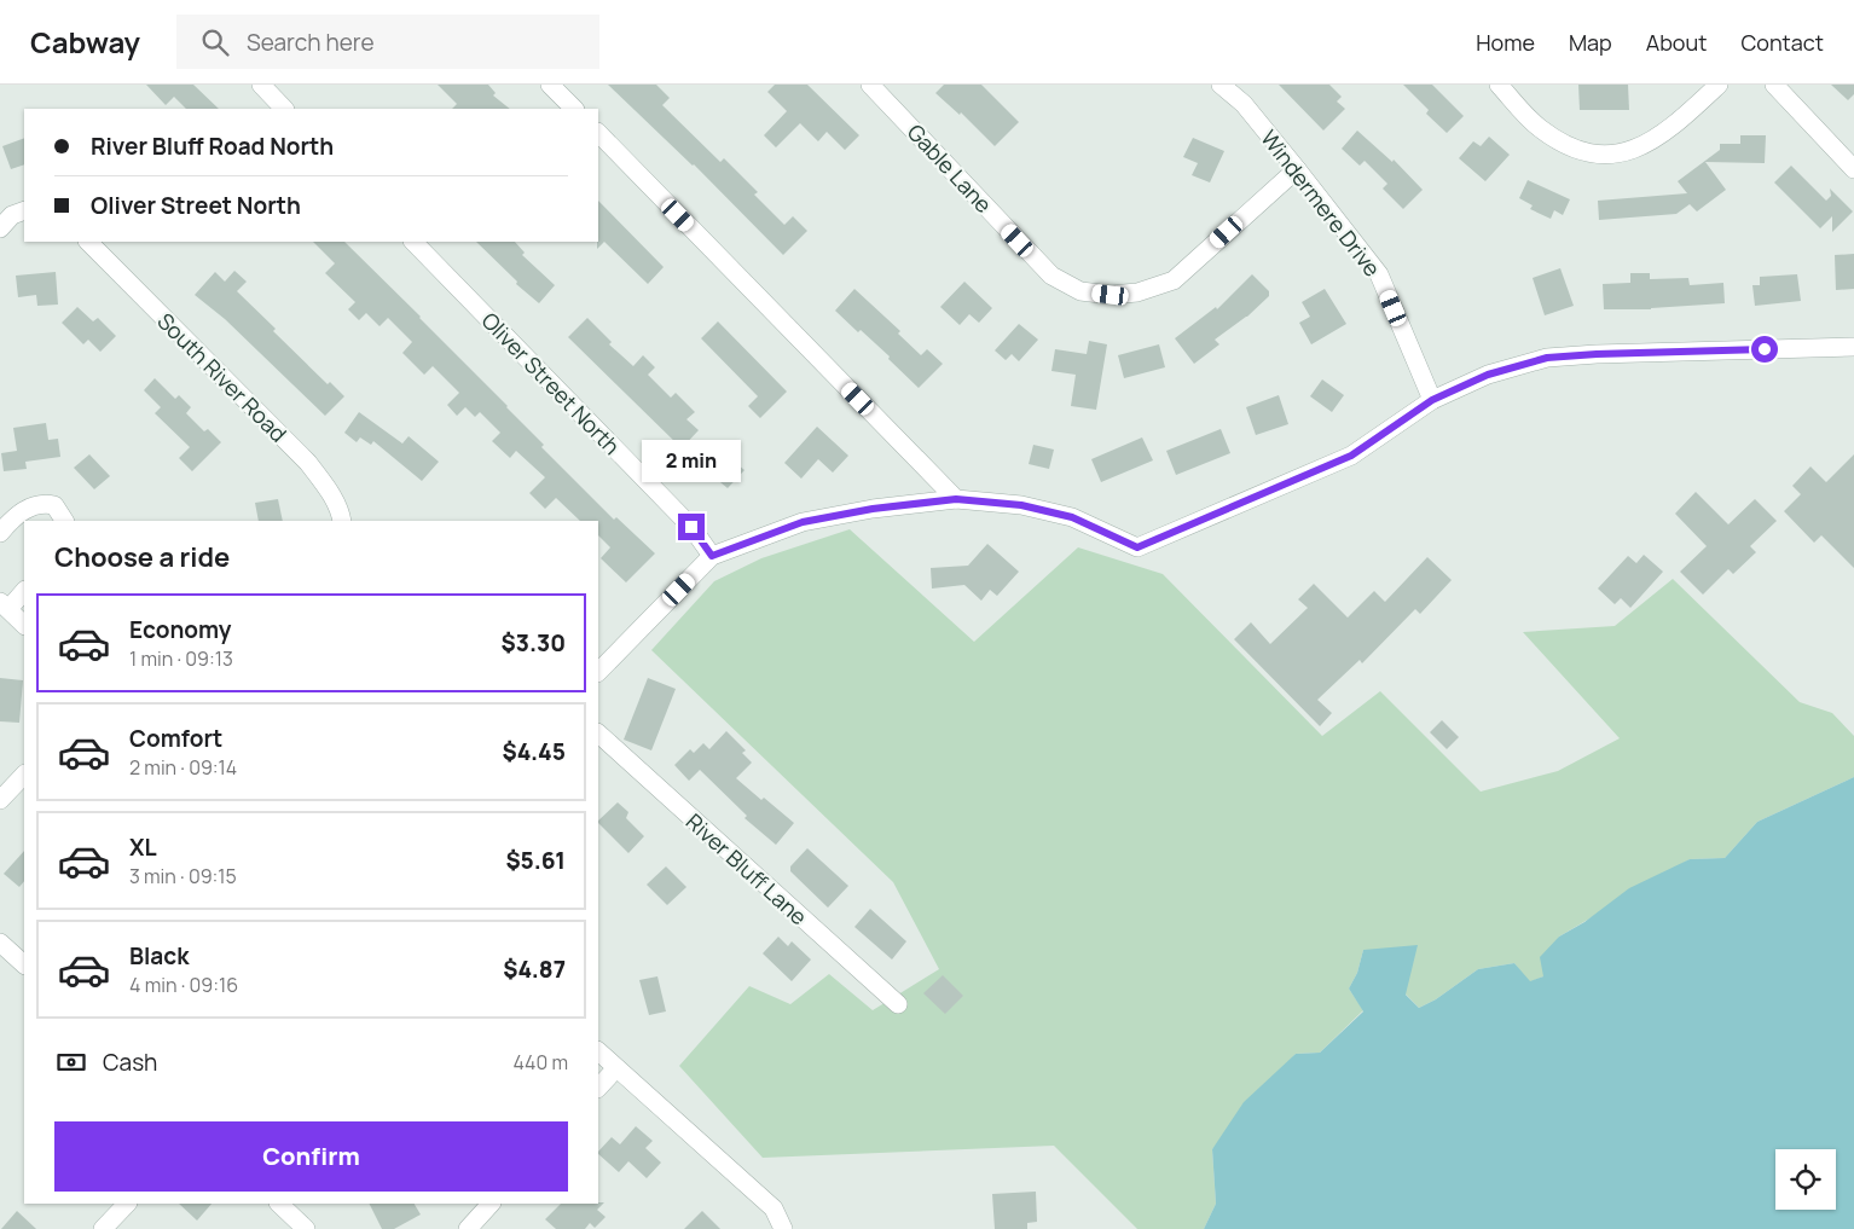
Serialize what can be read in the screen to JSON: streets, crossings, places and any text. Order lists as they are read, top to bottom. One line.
{"streets":{"street":["Gable Lane","Windermere Drive","South River Road","Oliver Street North","River Bluff Lane"]},"crossings":[["Gable Lane","Windermere Drive"]],"page":{"header":"Cabway","search":"Search here","nav":["Home","Map","About","Contact"],"banner":["River Bluff Road North","Oliver Street North"],"bubble":"2 min","heading":"Choose a ride","list":[{"name":"Economy","note":"1 min · 09:13","value":"$3.30"},{"name":"Comfort","note":"2 min · 09:14","value":"$4.45"},{"name":"XL","note":"3 min · 09:15","value":"$5.61"},{"name":"Black","note":"4 min · 09:16","value":"$4.87"}],"pay":["Cash","440 m"],"buttons":"Confirm"}}
